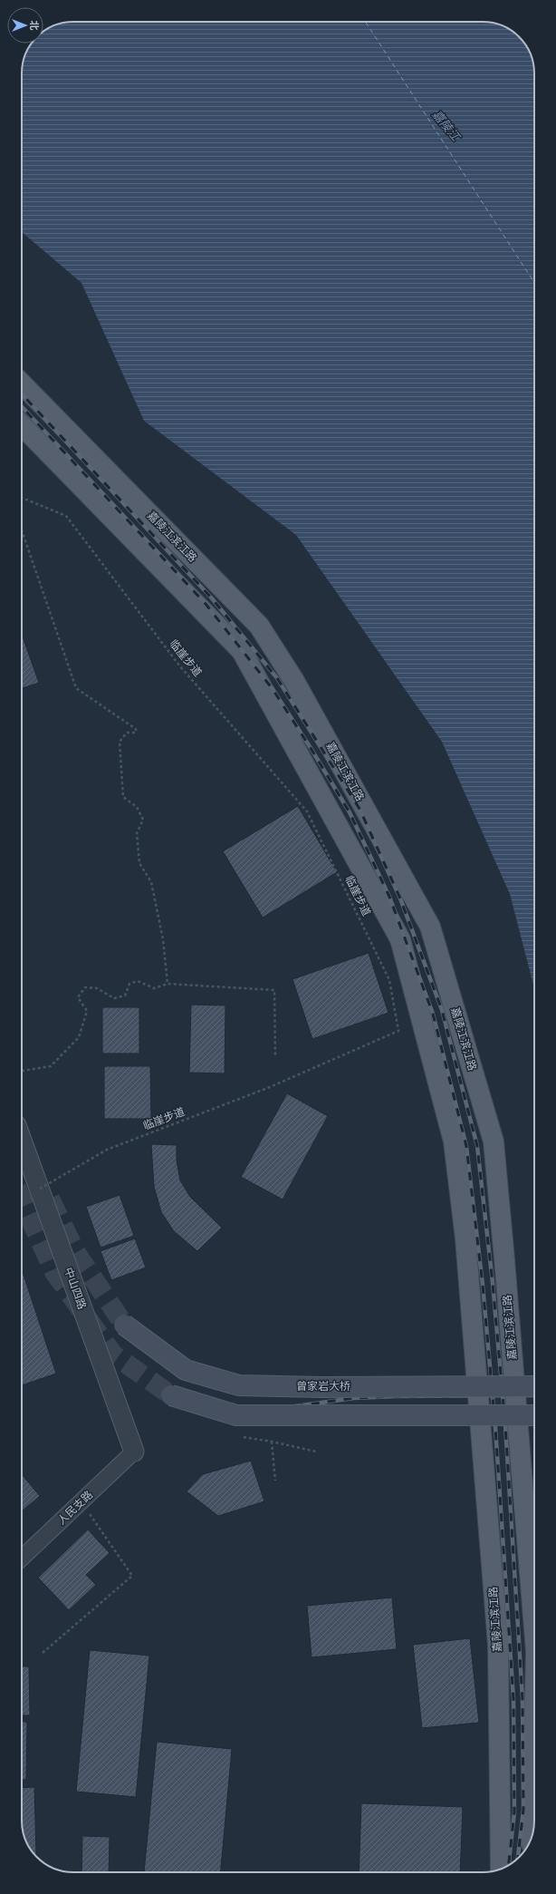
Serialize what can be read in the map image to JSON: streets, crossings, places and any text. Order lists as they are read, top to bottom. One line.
{"streets":{"main road":["嘉陵江滨江路","曾家岩大桥"],"street":["中山四路","人民支路"],"path":["临崖步道"]},"crossings":[["临崖步道","中山四路"],["中山四路","人民支路"]],"water":["嘉陵江"],"north":"right"}
